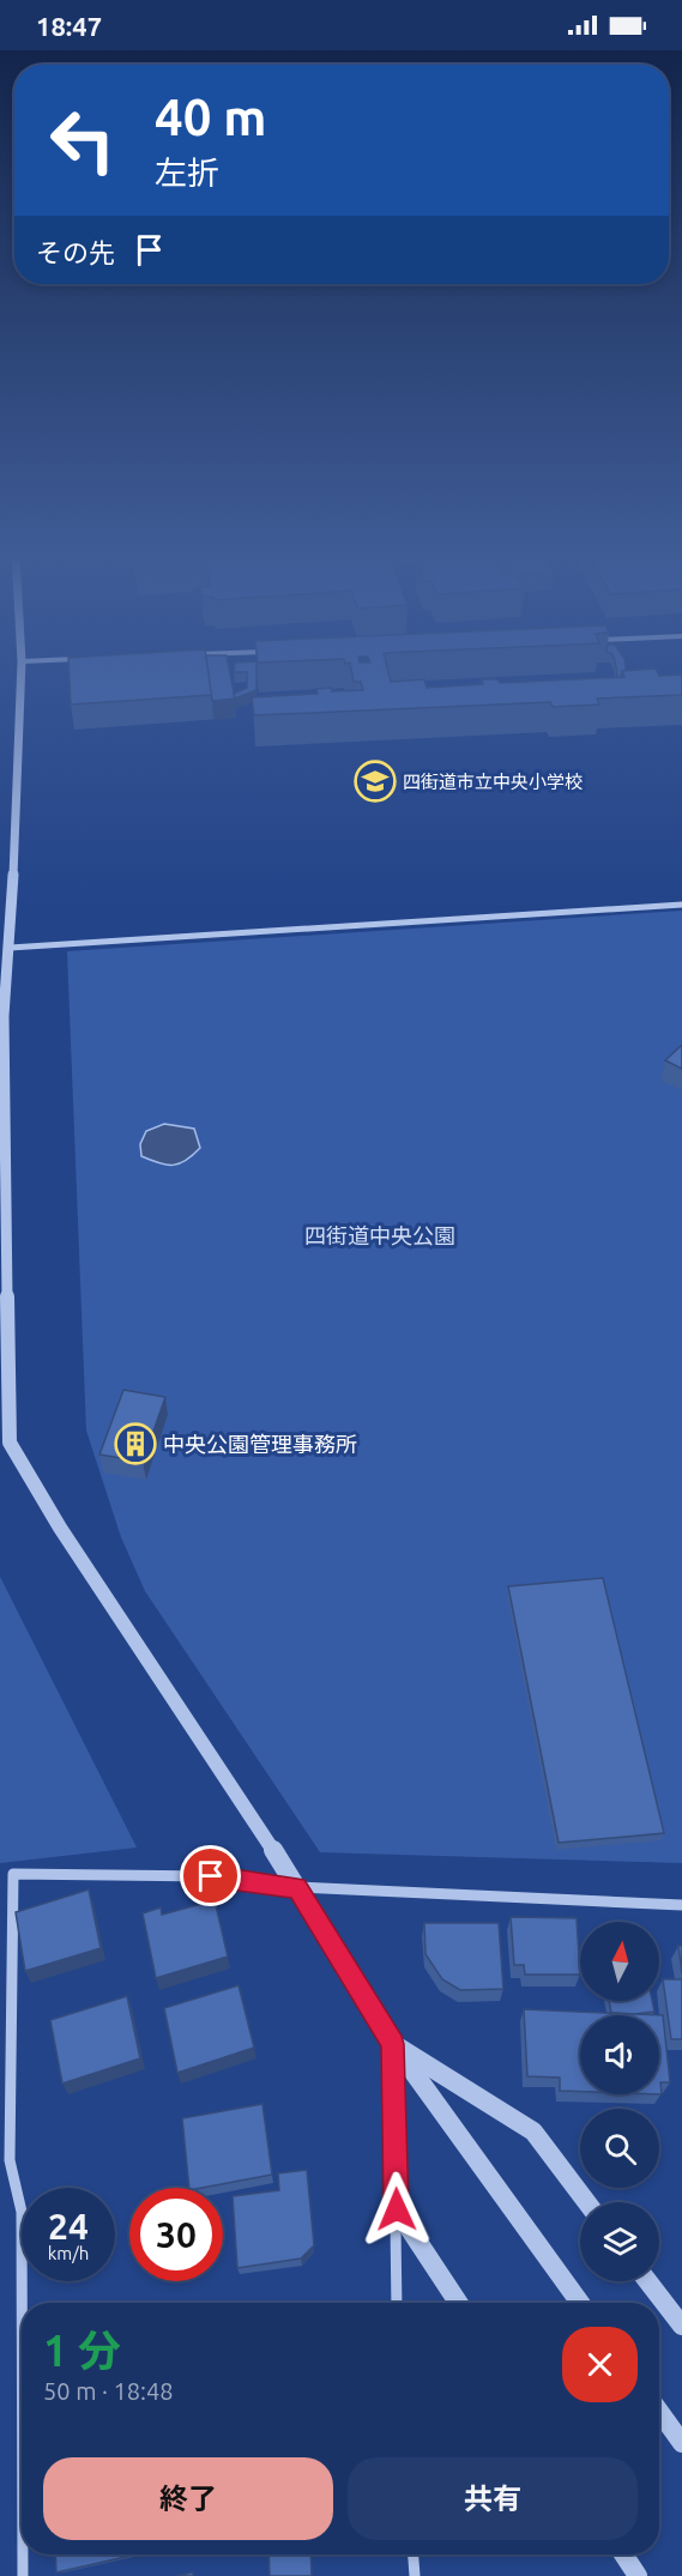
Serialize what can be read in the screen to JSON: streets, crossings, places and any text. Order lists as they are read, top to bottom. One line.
{"parks":["四街道中央公園"],"places":{"school or university":["四街道市立中央小学校"],"building":["中央公園管理事務所"]},"north":"top","page":{"status":"18:47","turn":["40 m","左折"],"then":"その先","speed":"24 km/h","limit":"30","heading":["1 分","50 m · 18:48"],"buttons":["終了","共有"]}}
